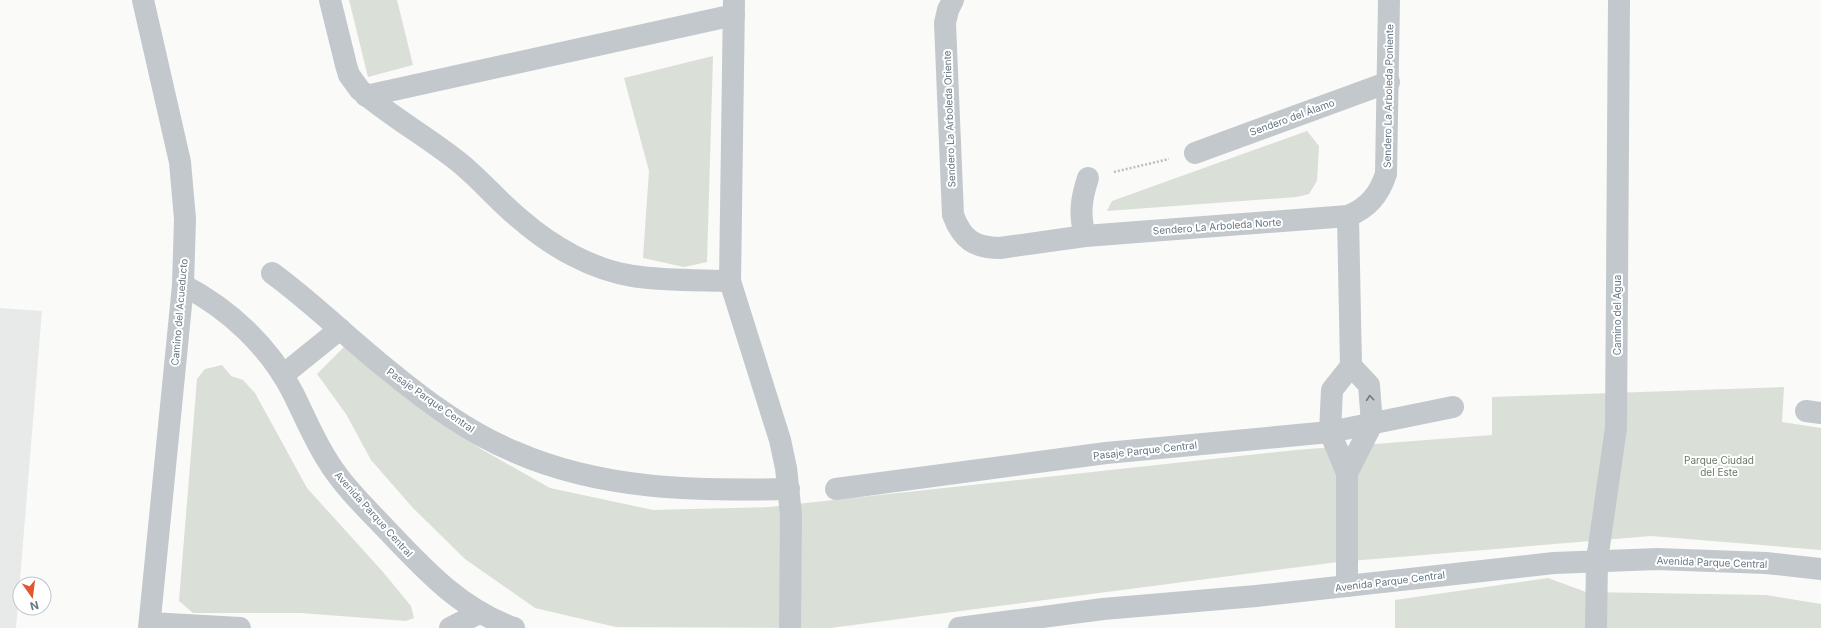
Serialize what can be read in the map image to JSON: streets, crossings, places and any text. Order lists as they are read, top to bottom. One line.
{"streets":{"street":["Sendero La Arboleda Poniente","Sendero del Álamo","Sendero La Arboleda Oriente","Sendero La Arboleda Norte","Camino del Acueducto","Camino del Agua","Pasaje Parque Central","Avenida Parque Central"]},"crossings":[["Sendero La Arboleda Poniente","Sendero del Álamo"],["Sendero La Arboleda Poniente","Sendero La Arboleda Norte"],["Sendero La Arboleda Oriente","Sendero La Arboleda Norte"],["Camino del Acueducto","Avenida Parque Central"],["Camino del Agua","Avenida Parque Central"]],"parks":["Parque Ciudad del Este"],"north":"bottom"}
